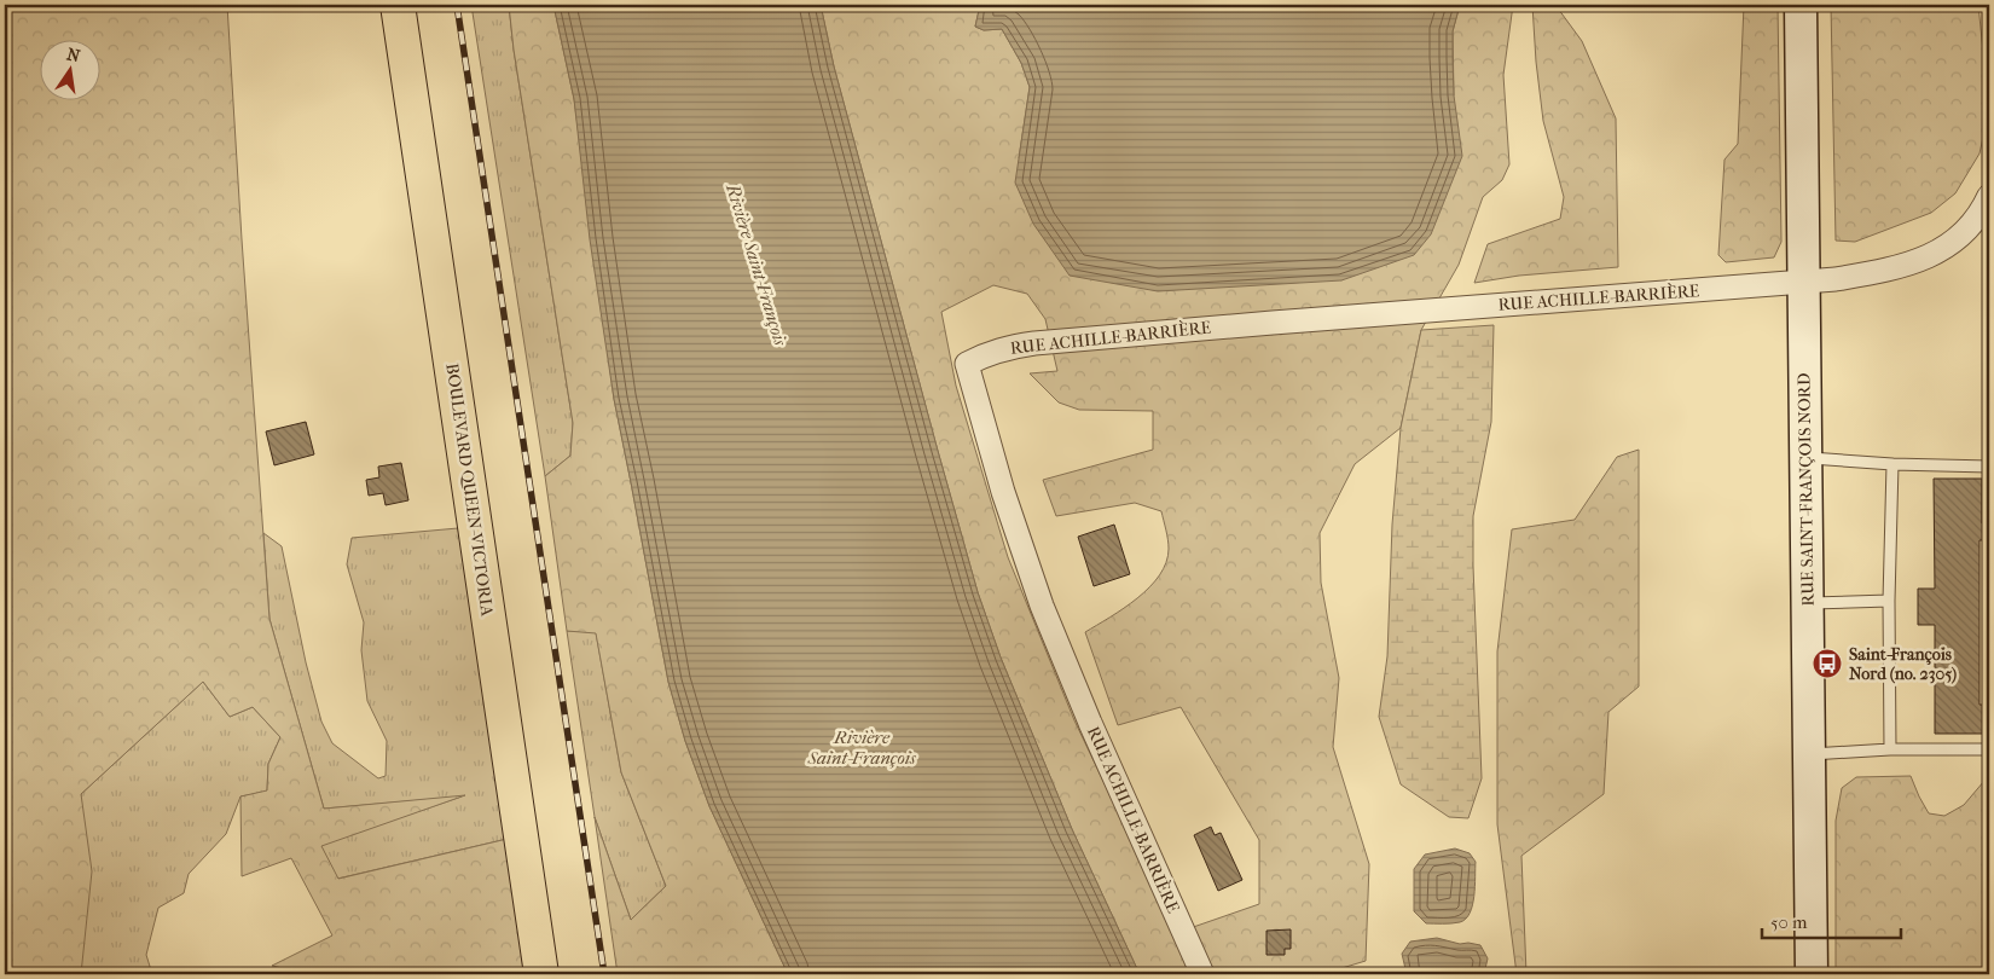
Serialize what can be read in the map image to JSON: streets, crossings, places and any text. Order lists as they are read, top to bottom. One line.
{"streets":{"main road":["BOULEVARD QUEEN-VICTORIA"],"street":["RUE ACHILLE-BARRIÈRE","RUE SAINT-FRANÇOIS NORD"]},"crossings":[["RUE ACHILLE-BARRIÈRE","RUE SAINT-FRANÇOIS NORD"]],"water":["Rivière Saint-François"],"places":{"bus stop":["Saint-François Nord (no. 2305)"]},"scale_bar":"50 m","north":"top"}
